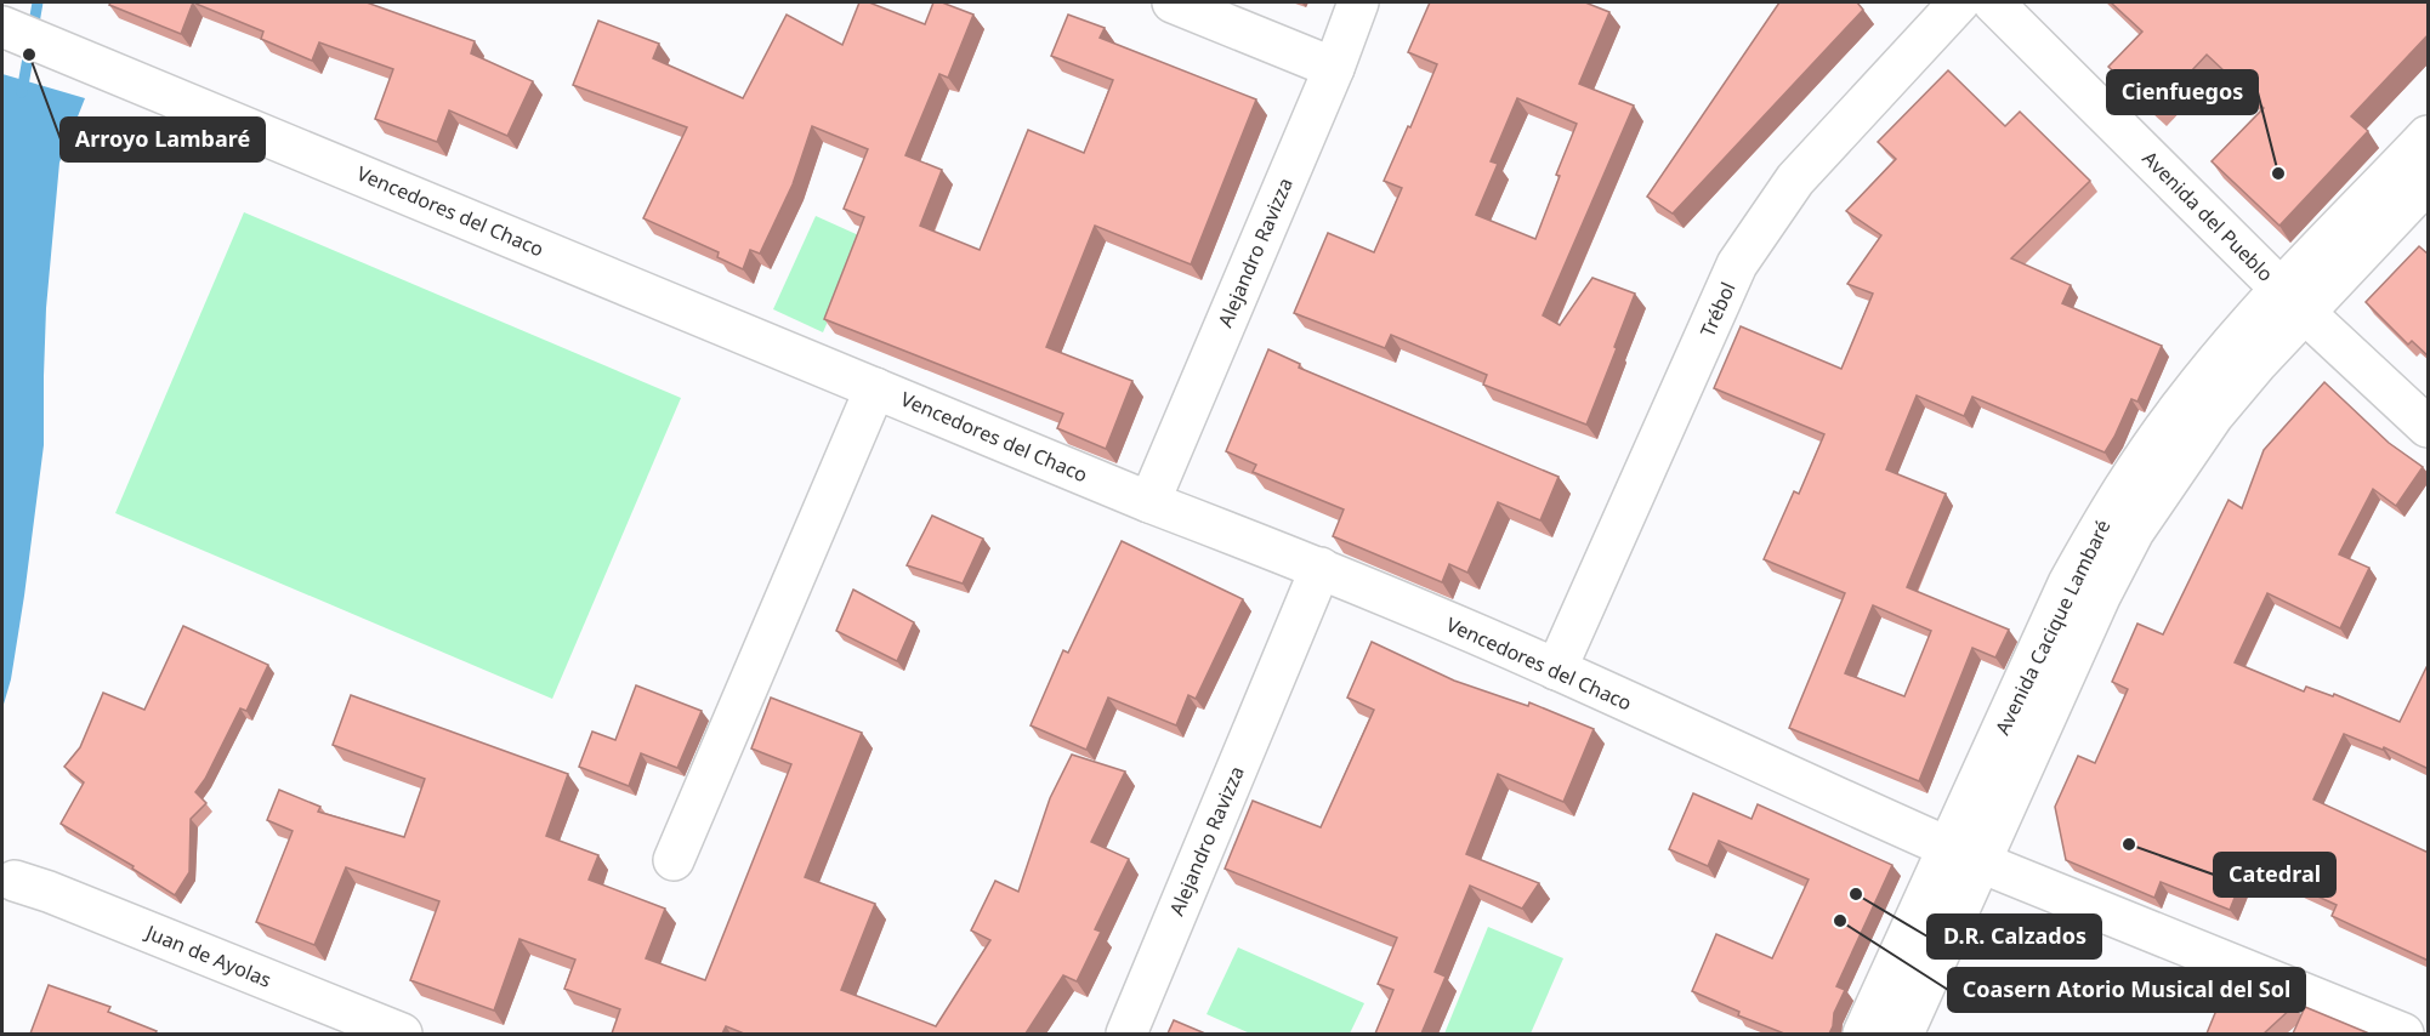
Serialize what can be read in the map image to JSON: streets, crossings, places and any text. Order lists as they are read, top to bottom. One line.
{"streets":{"street":["Vencedores del Chaco","Avenida del Pueblo","Alejandro Ravizza","Trébol","Avenida Cacique Lambaré","Juan de Ayolas"]},"crossings":[["Vencedores del Chaco","Alejandro Ravizza"],["Vencedores del Chaco","Trébol"],["Vencedores del Chaco","Avenida Cacique Lambaré"],["Avenida del Pueblo","Avenida Cacique Lambaré"]],"places":["Arroyo Lambaré","Cienfuegos","Catedral","D.R. Calzados","Coasern Atorio Musical del Sol"]}
